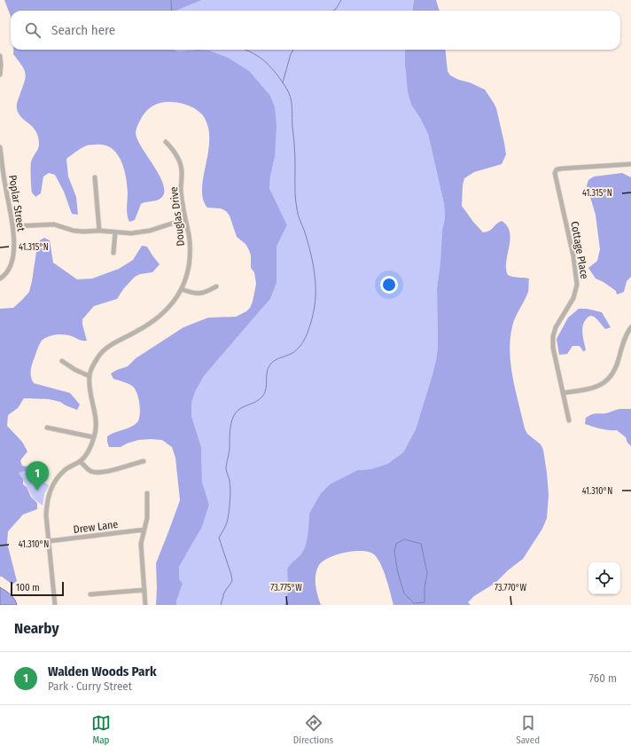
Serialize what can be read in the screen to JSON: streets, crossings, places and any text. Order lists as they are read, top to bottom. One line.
{"streets":{"street":["Poplar Street","Douglas Drive","Cottage Place","Drew Lane"]},"scale_bar":"100 m","page":{"search":"Search here","pins":"1","scale":"100 m","heading":"Nearby","list":[{"mark":"1","name":"Walden Woods Park","note":"Park · Curry Street","value":"760 m"}],"nav":["Map","Directions","Saved"]},"coordinates":["41.315°N","41.310°N","73.775°W","73.770°W"]}
